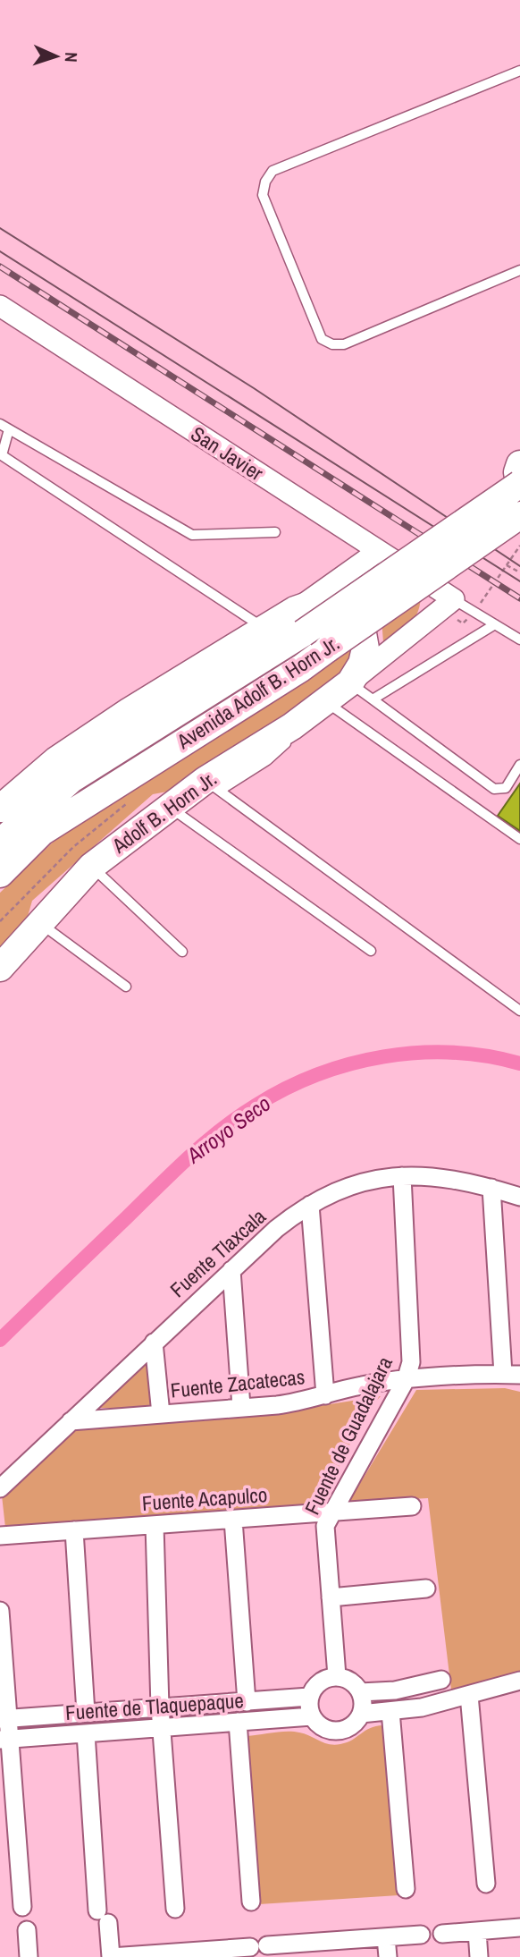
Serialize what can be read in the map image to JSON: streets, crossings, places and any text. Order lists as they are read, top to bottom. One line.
{"streets":{"main road":["Avenida Adolf B. Horn Jr.","Adolf B. Horn Jr."],"street":["San Javier","Fuente Tlaxcala","Fuente Zacatecas","Fuente de Guadalajara","Fuente Acapulco","Fuente de Tlaquepaque"]},"crossings":[["San Javier","Adolf B. Horn Jr."],["Avenida Adolf B. Horn Jr.","Adolf B. Horn Jr."],["Fuente Tlaxcala","Fuente Zacatecas"],["Fuente Tlaxcala","Fuente de Guadalajara"],["Fuente Zacatecas","Fuente de Guadalajara"],["Fuente de Guadalajara","Fuente Acapulco"],["Fuente de Guadalajara","Fuente de Tlaquepaque"]],"water":["Arroyo Seco"],"north":"right"}
